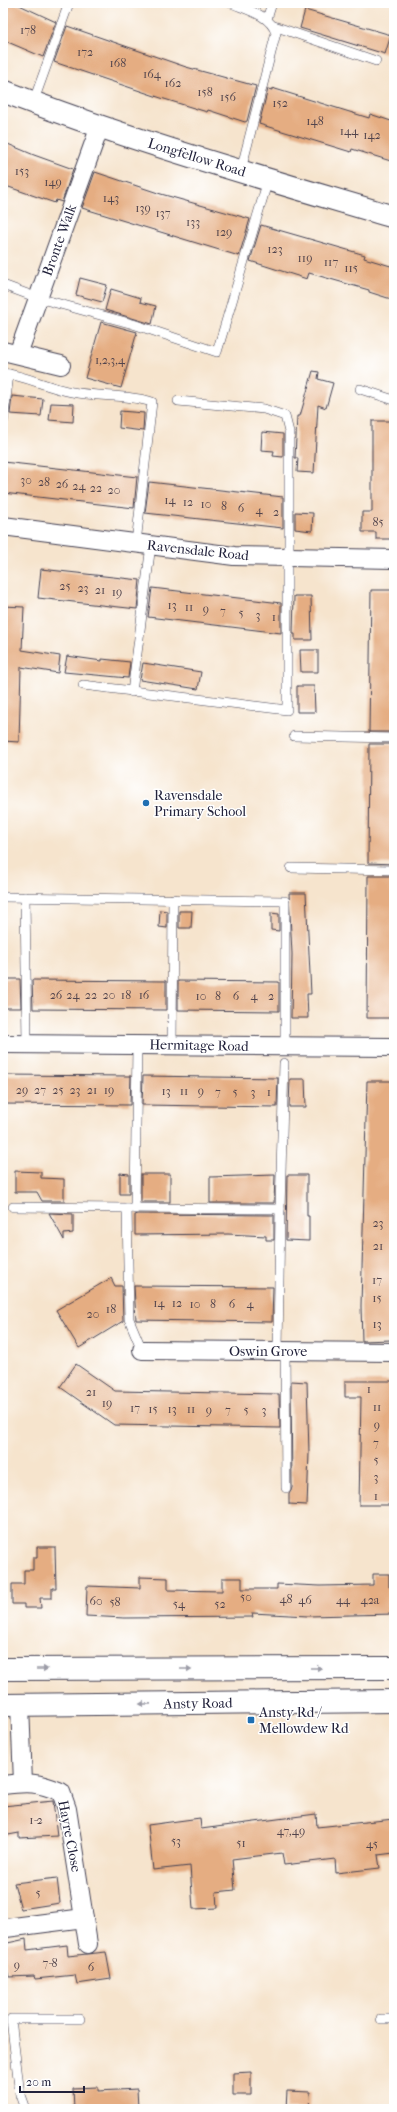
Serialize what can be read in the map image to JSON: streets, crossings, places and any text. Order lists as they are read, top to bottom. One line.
{"streets":{"main road":["Longfellow Road","Ansty Road"],"street":["Bronte Walk","Ravensdale Road","Hermitage Road","Oswin Grove","Hayre Close"]},"crossings":[["Longfellow Road","Bronte Walk"]],"places":{"other":["Ravensdale Primary School"],"transit":["Ansty Rd / Mellowdew Rd"]},"house_numbers":["178","172","168","164","162","158","156","152","148","144","142","153","149","143","139","137","133","129","123","119","117","115","1,2,3,4","30","28","26","24","22","20","14","12","10","8","6","4","2","85","25","23","21","19","13","11","9","7","5","3","1","26","24","22","20","18","16","10","8","6","4","2","29","27","25","23","21","19","13","11","9","7","5","3","1","23","21","17","15","14","12","10","8","6","4","18","20","13","1","21","19","11","17","15","13","11","9","7","5","3","9","7","5","3","1","50","48","46","44","42a","60","58","54","52","1-2","47,49","53","51","45","5","7-8","9","6"],"scale_bar":"20 m"}
